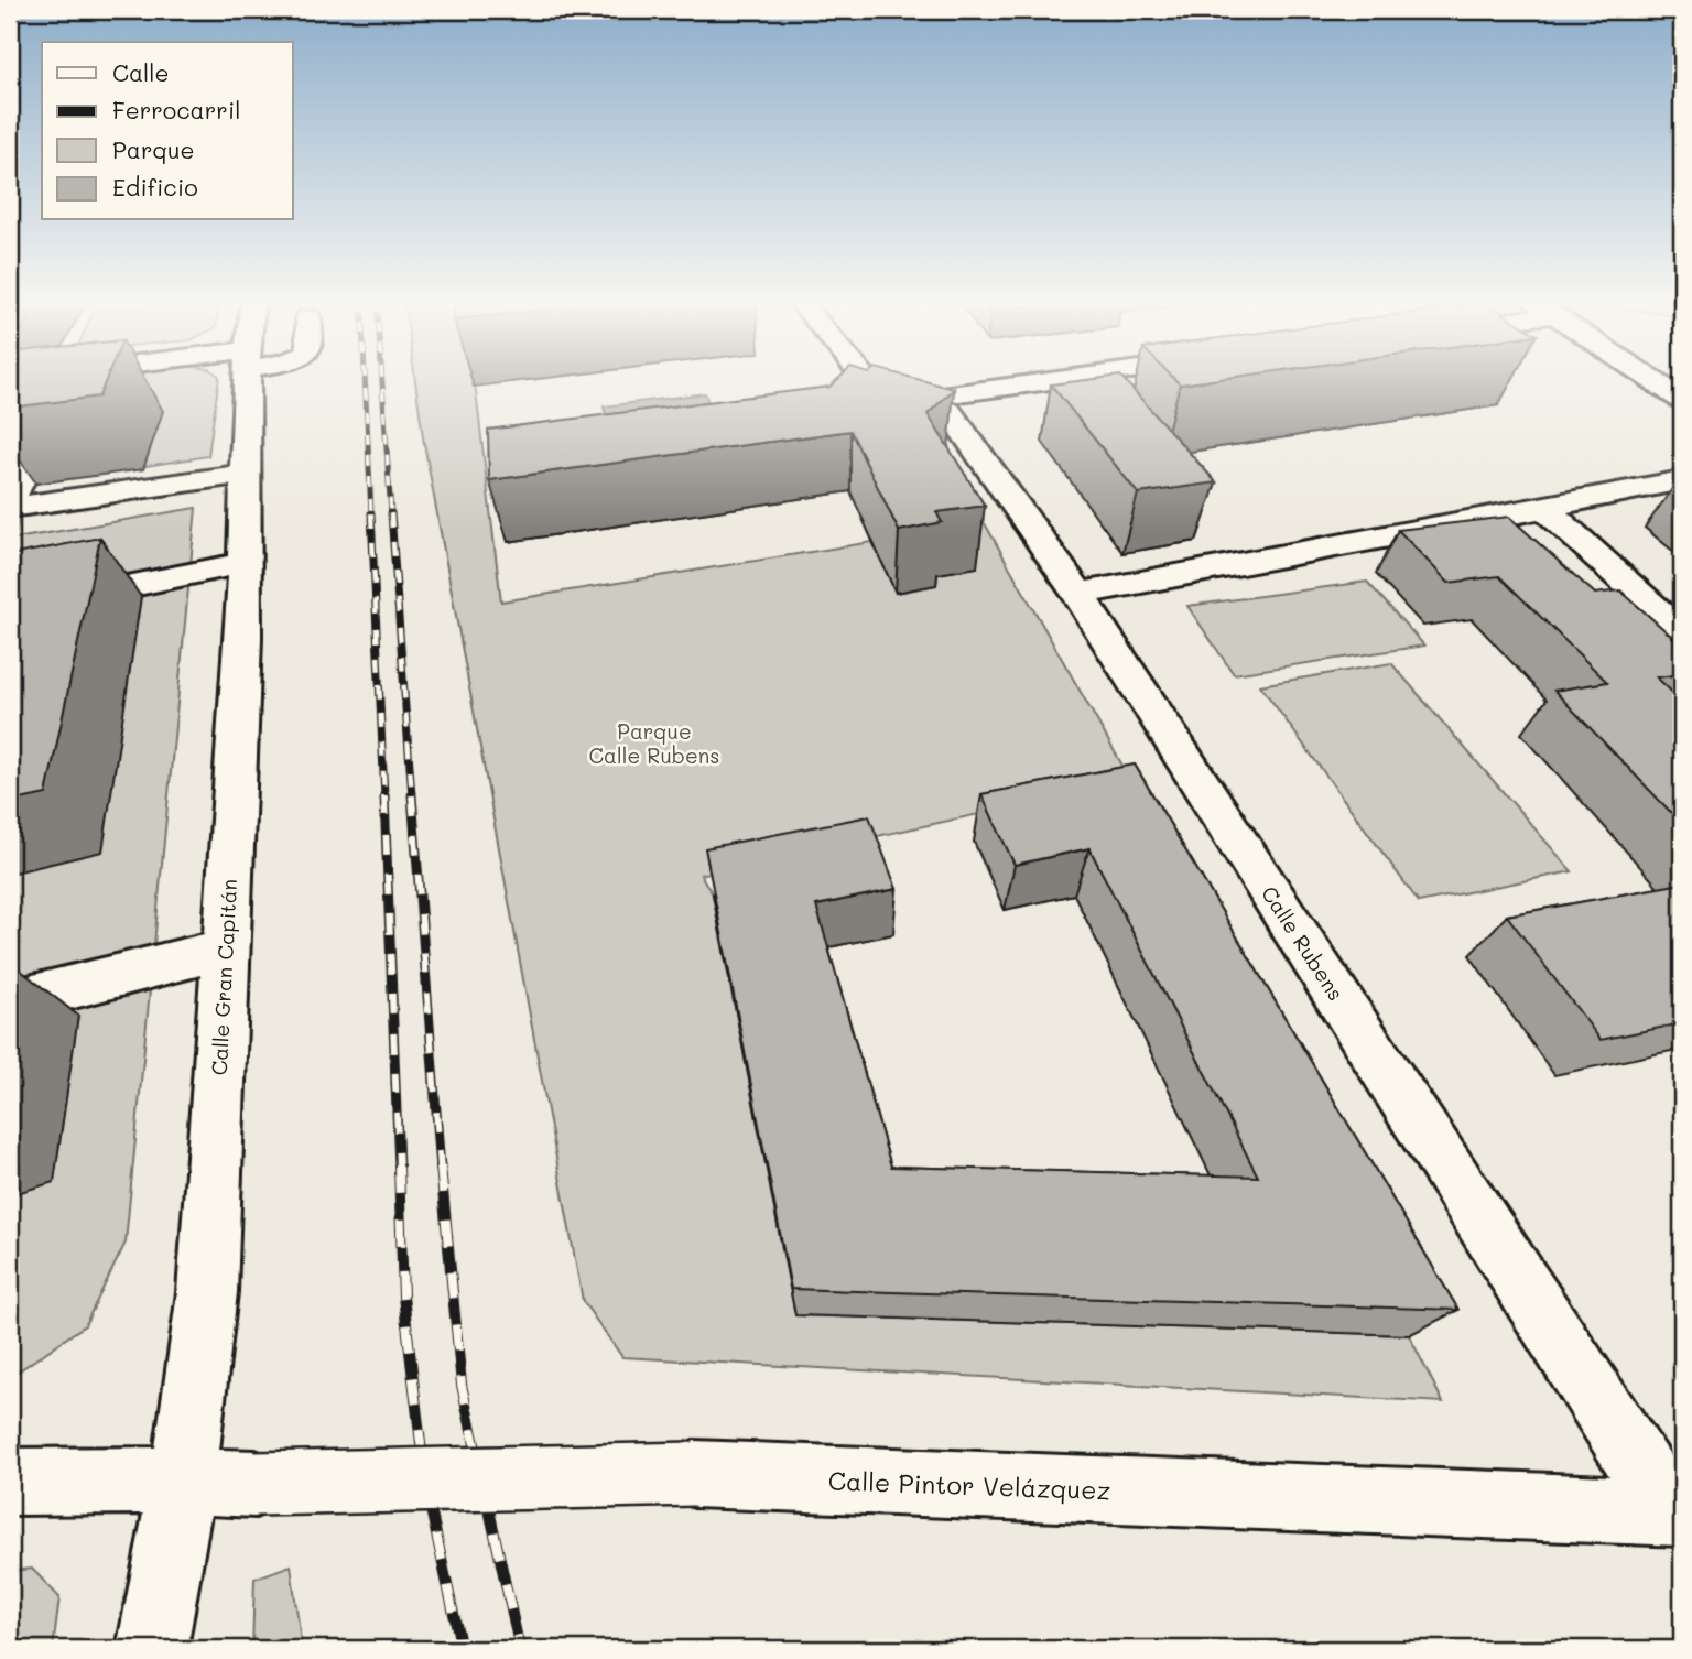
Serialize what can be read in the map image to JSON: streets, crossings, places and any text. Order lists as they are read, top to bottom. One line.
{"streets":{"street":["Calle Rubens","Calle Gran Capitán","Calle Pintor Velázquez"]},"crossings":[["Calle Rubens","Calle Pintor Velázquez"],["Calle Gran Capitán","Calle Pintor Velázquez"]],"parks":["Parque Calle Rubens"],"legend":["Calle","Ferrocarril","Parque","Edificio"]}
